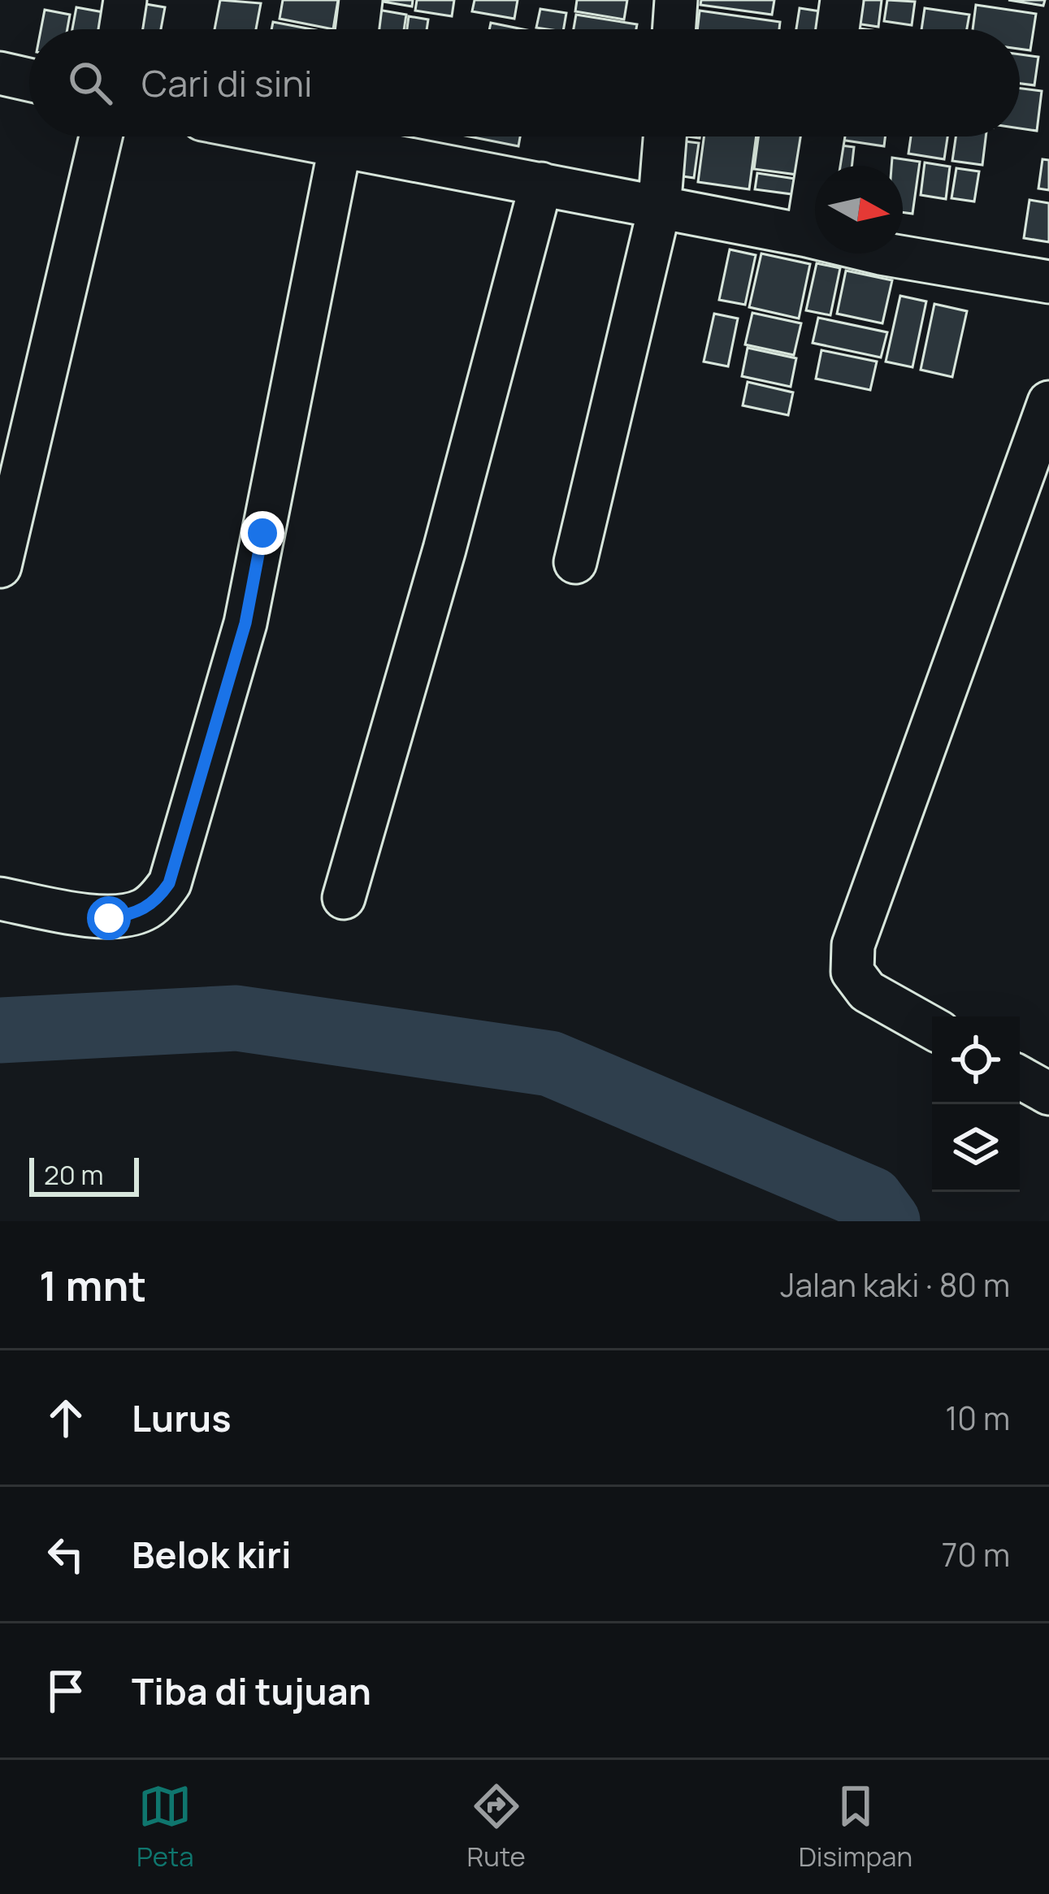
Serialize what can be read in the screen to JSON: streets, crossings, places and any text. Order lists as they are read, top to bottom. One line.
{"scale_bar":"20 m","north":"right","page":{"search":"Cari di sini","scale":"20 m","heading":["1 mnt","Jalan kaki · 80 m"],"list":[["Lurus","10 m"],["Belok kiri","70 m"],"Tiba di tujuan"],"nav":["Peta","Rute","Disimpan"]}}
